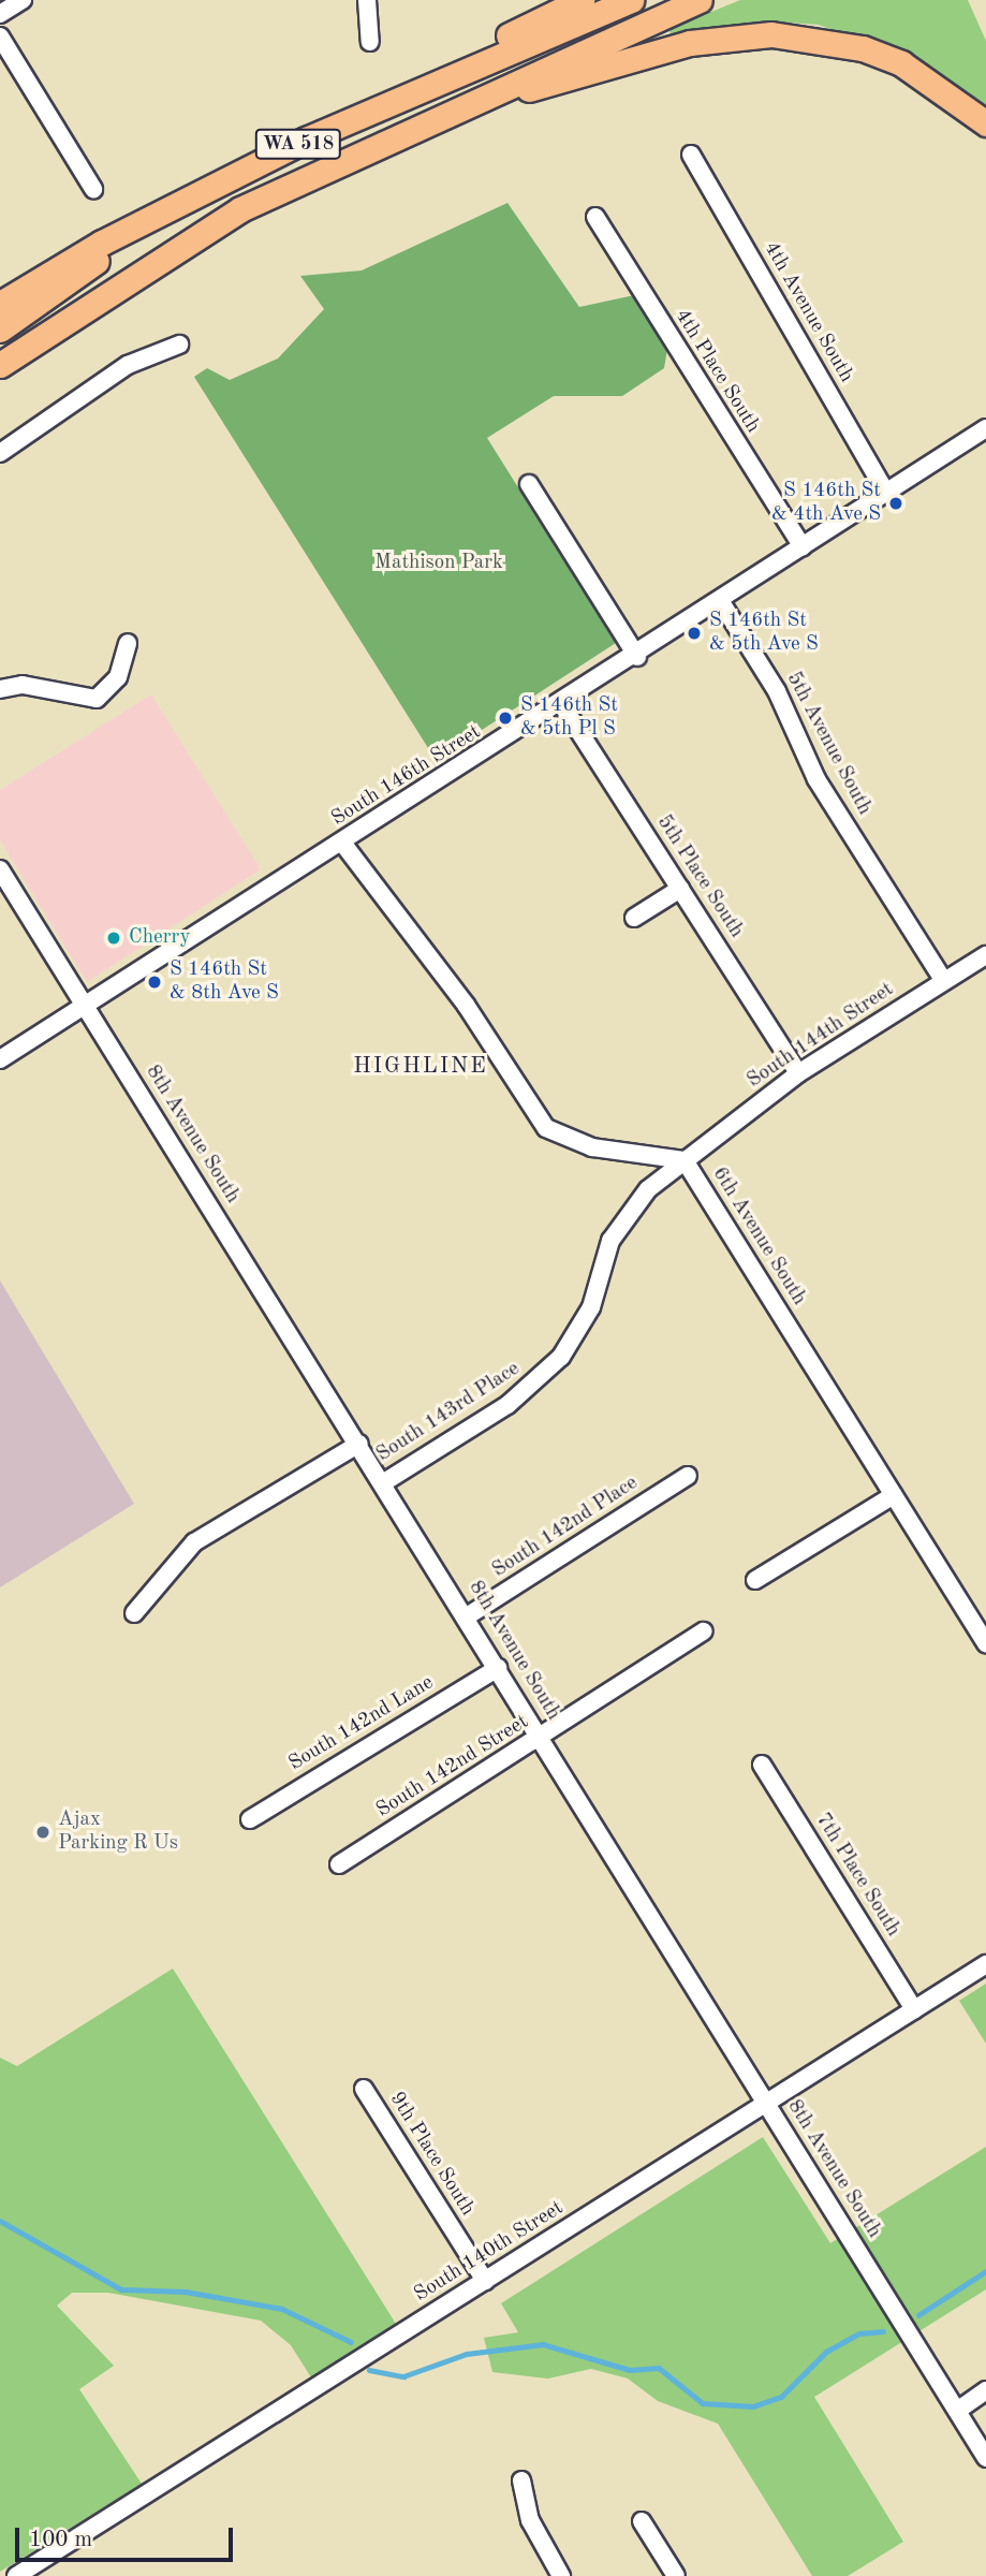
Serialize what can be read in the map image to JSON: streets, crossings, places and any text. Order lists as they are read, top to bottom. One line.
{"streets":{"highway":["WA 518"],"street":["4th Avenue South","4th Place South","5th Avenue South","South 146th Street","5th Place South","South 144th Street","8th Avenue South","6th Avenue South","South 143rd Place","South 142nd Place","South 142nd Lane","South 142nd Street","7th Place South","9th Place South","South 140th Street"]},"crossings":[["4th Avenue South","South 146th Street"],["4th Place South","South 146th Street"],["5th Avenue South","South 146th Street"],["5th Avenue South","South 144th Street"],["South 146th Street","5th Place South"],["South 146th Street","8th Avenue South"],["South 146th Street","6th Avenue South"],["5th Place South","South 144th Street"],["South 144th Street","6th Avenue South"],["South 144th Street","South 143rd Place"],["8th Avenue South","South 143rd Place"],["8th Avenue South","South 142nd Place"],["8th Avenue South","South 142nd Lane"],["8th Avenue South","South 142nd Street"],["8th Avenue South","South 140th Street"],["6th Avenue South","South 143rd Place"],["7th Place South","South 140th Street"],["9th Place South","South 140th Street"]],"districts":["HIGHLINE"],"parks":["Mathison Park"],"places":["S 146th St & 4th Ave S","S 146th St & 5th Ave S","S 146th St & 5th Pl S","Cherry","S 146th St & 8th Ave S","Ajax Parking R Us"],"scale_bar":"100 m"}
